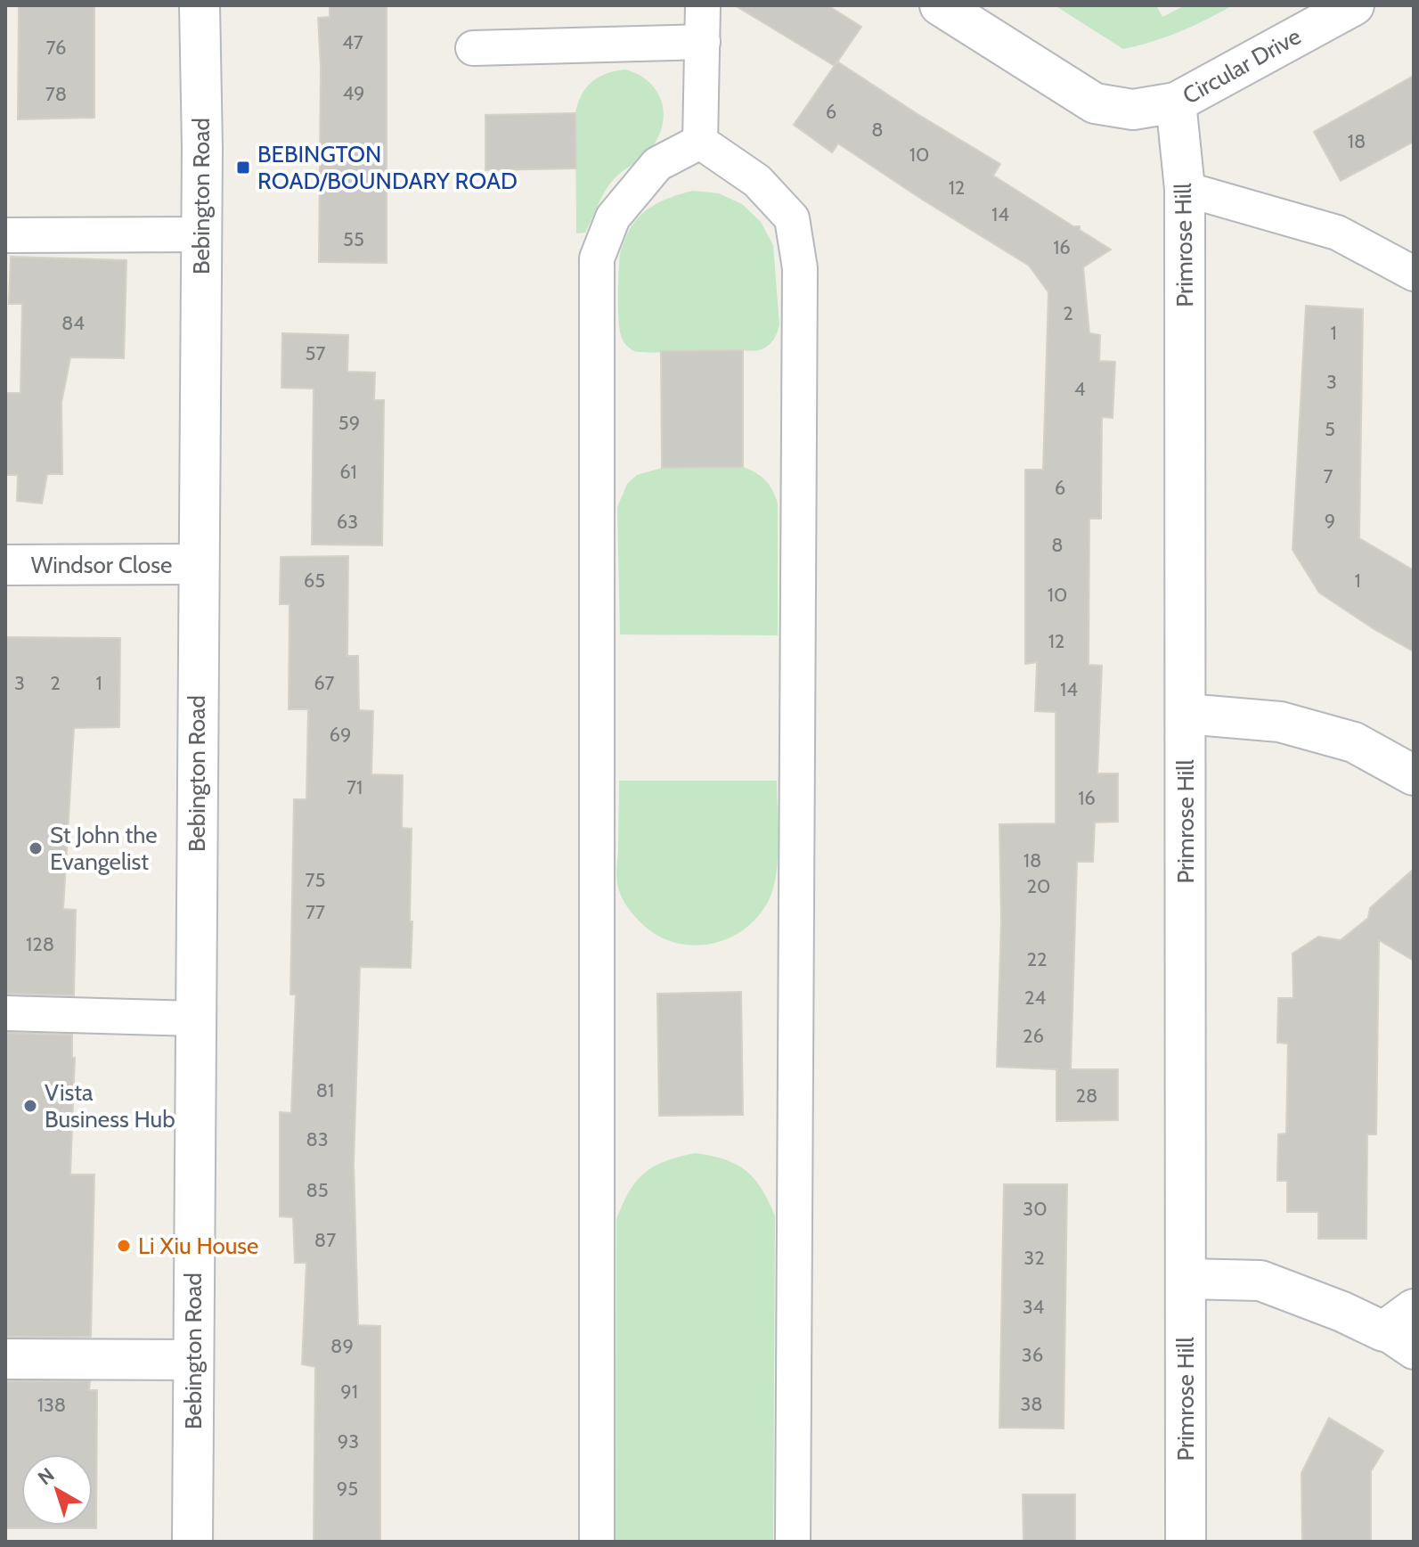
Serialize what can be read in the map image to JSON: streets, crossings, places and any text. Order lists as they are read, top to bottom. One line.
{"streets":{"street":["Circular Drive","Bebington Road","Primrose Hill","Windsor Close"]},"crossings":[["Circular Drive","Primrose Hill"],["Bebington Road","Windsor Close"]],"places":{"transit":["BEBINGTON ROAD/BOUNDARY ROAD"],"other":["St John the Evangelist","Vista Business Hub","Li Xiu House"]},"house_numbers":["47","76","49","78","6","8","18","10","12","14","55","16","2","84","1","57","3","4","59","5","61","7","6","9","63","8","65","1","10","12","3","2","1","67","14","69","71","16","18","75","20","77","128","22","24","26","81","28","83","85","30","87","32","34","89","36","91","38","138","93","95"],"north":"top left"}
